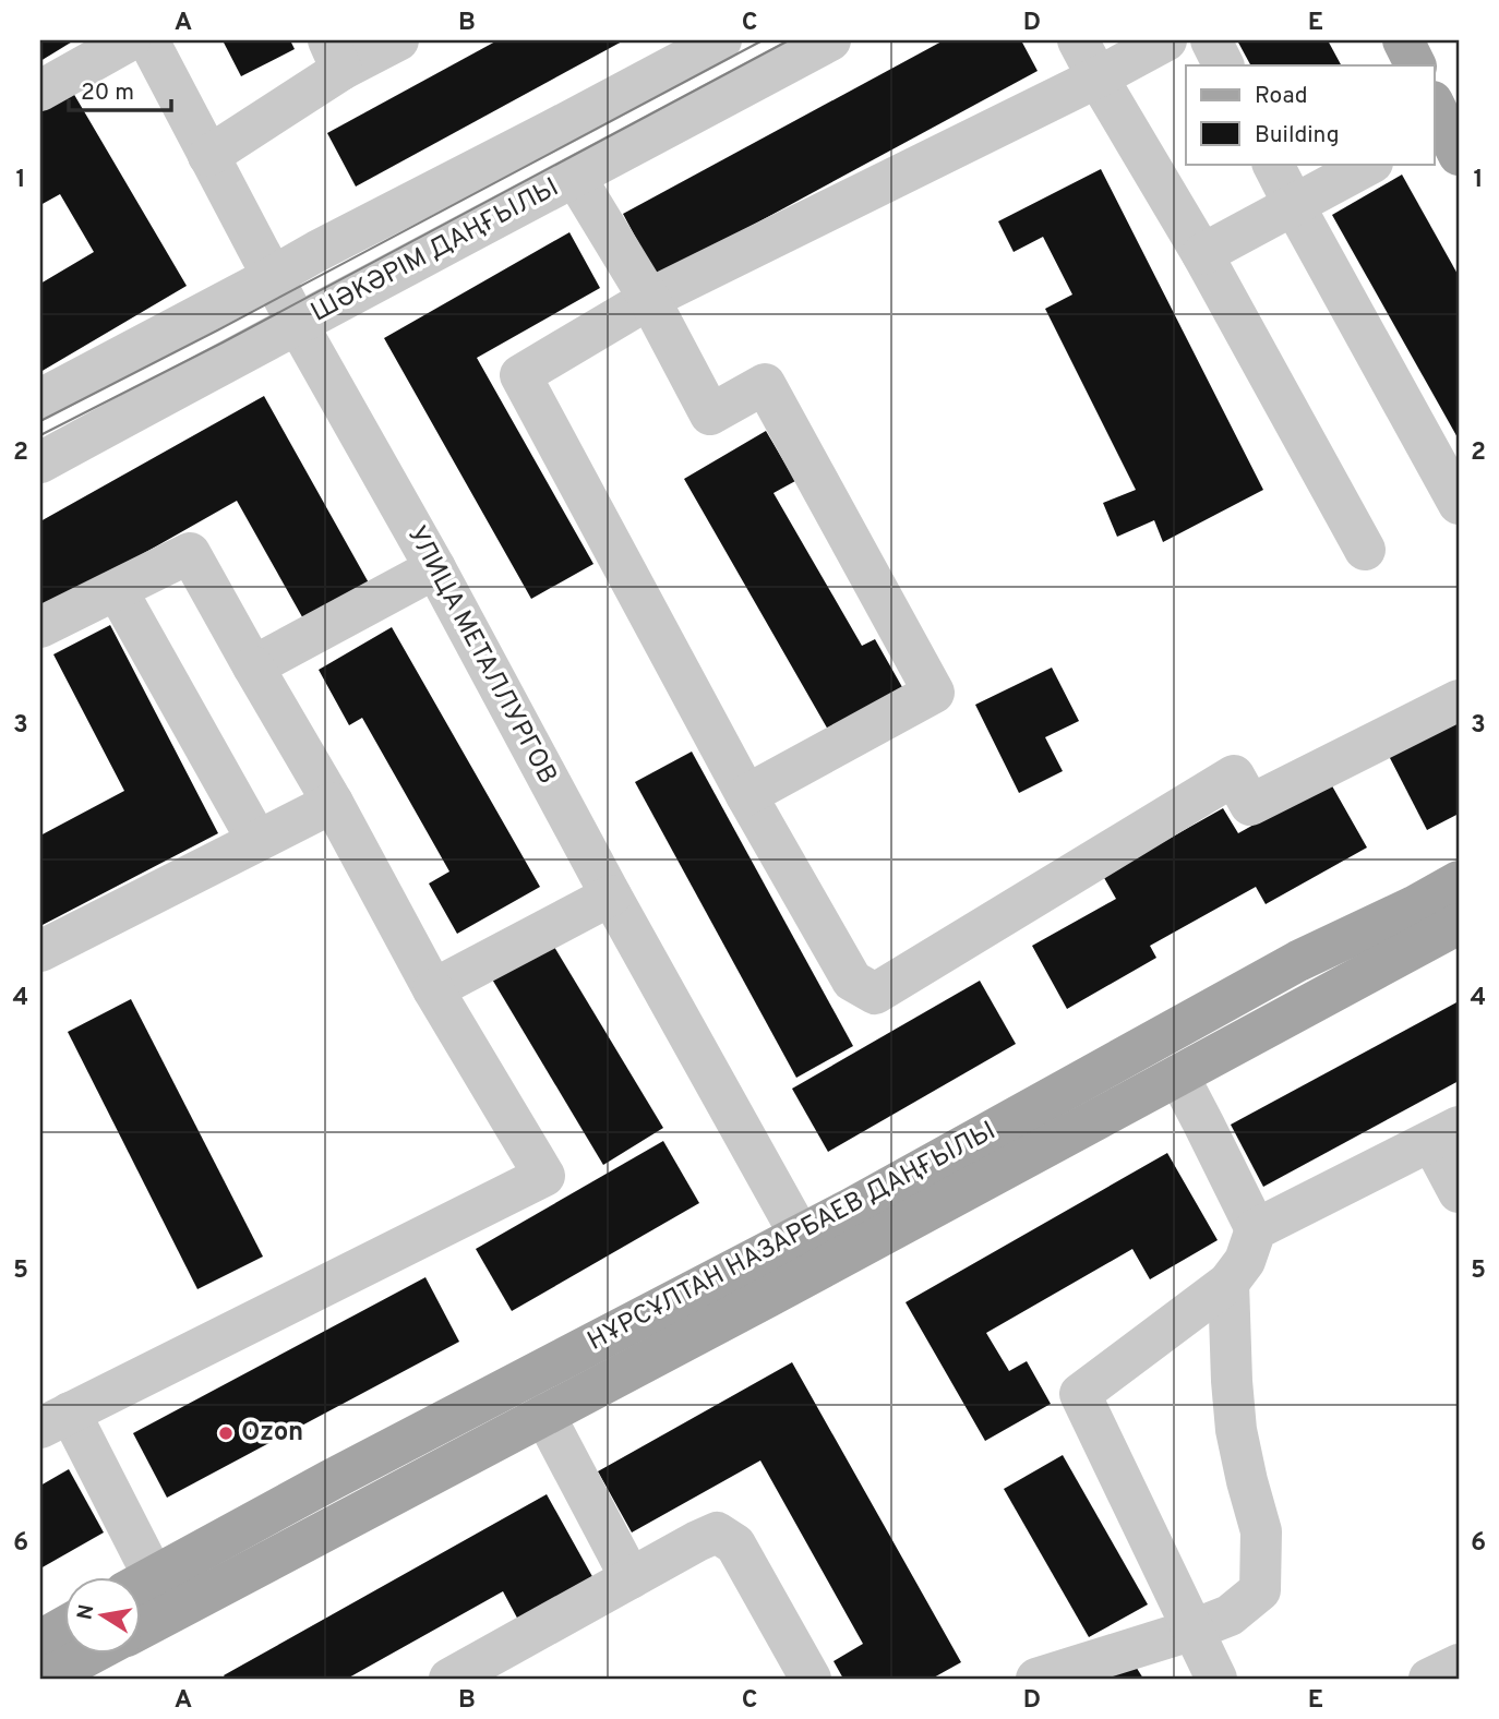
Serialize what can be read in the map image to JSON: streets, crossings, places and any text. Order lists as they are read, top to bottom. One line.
{"streets":{"main road":["НҰРСҰЛТАН НАЗАРБАЕВ ДАҢҒЫЛЫ"],"street":["ШӘКӘРІМ ДАҢҒЫЛЫ","УЛИЦА МЕТАЛЛУРГОВ"]},"crossings":[["ШӘКӘРІМ ДАҢҒЫЛЫ","УЛИЦА МЕТАЛЛУРГОВ"],["УЛИЦА МЕТАЛЛУРГОВ","НҰРСҰЛТАН НАЗАРБАЕВ ДАҢҒЫЛЫ"]],"places":["Ozon"],"legend":["Road","Building"],"scale_bar":"20 m","north":"left","grid":{"columns":["A","B","C","D","E"],"rows":["1","2","3","4","5","6"]}}
